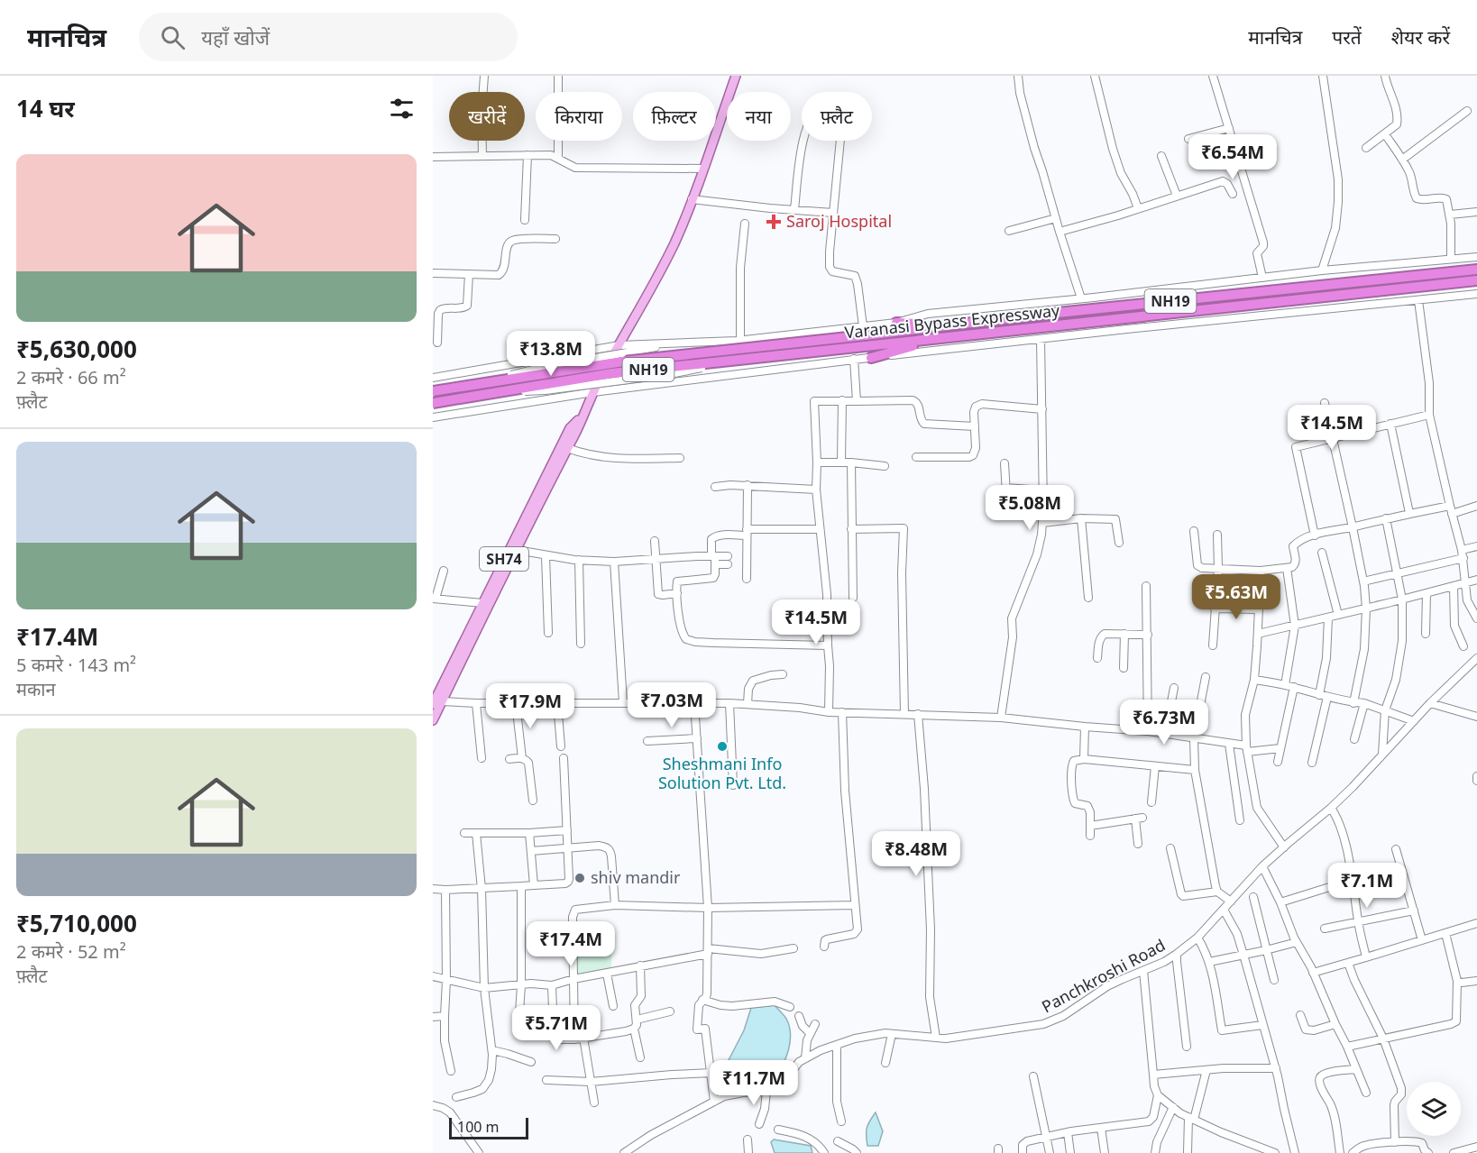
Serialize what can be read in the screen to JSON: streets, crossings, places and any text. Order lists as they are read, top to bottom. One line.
{"streets":{"highway":["NH19","Varanasi Bypass Expressway"],"main road":["SH74"],"street":["Panchkroshi Road"]},"places":{"health":["Saroj Hospital"],"other":["Sheshmani Info Solution Pvt. Ltd.","shiv mandir"]},"scale_bar":"100 m","page":{"header":"मानचित्र","search":"यहाँ खोजें","nav":["मानचित्र","परतें","शेयर करें"],"heading":"14 घर","chip":["खरीदें","किराया","फ़िल्टर","नया","फ़्लैट"],"price":["₹6.54M","₹13.8M","₹14.5M","₹5.08M","₹5.63M","₹14.5M","₹7.03M","₹17.9M","₹6.73M","₹8.48M","₹7.1M","₹17.4M","₹5.71M","₹11.7M"],"list":[{"name":"₹5,630,000","note":"2 कमरे · 66 m² · फ़्लैट"},{"name":"₹17.4M","note":"5 कमरे · 143 m² · मकान"},{"name":"₹5,710,000","note":"2 कमरे · 52 m² · फ़्लैट"}],"scale":"100 m"}}
